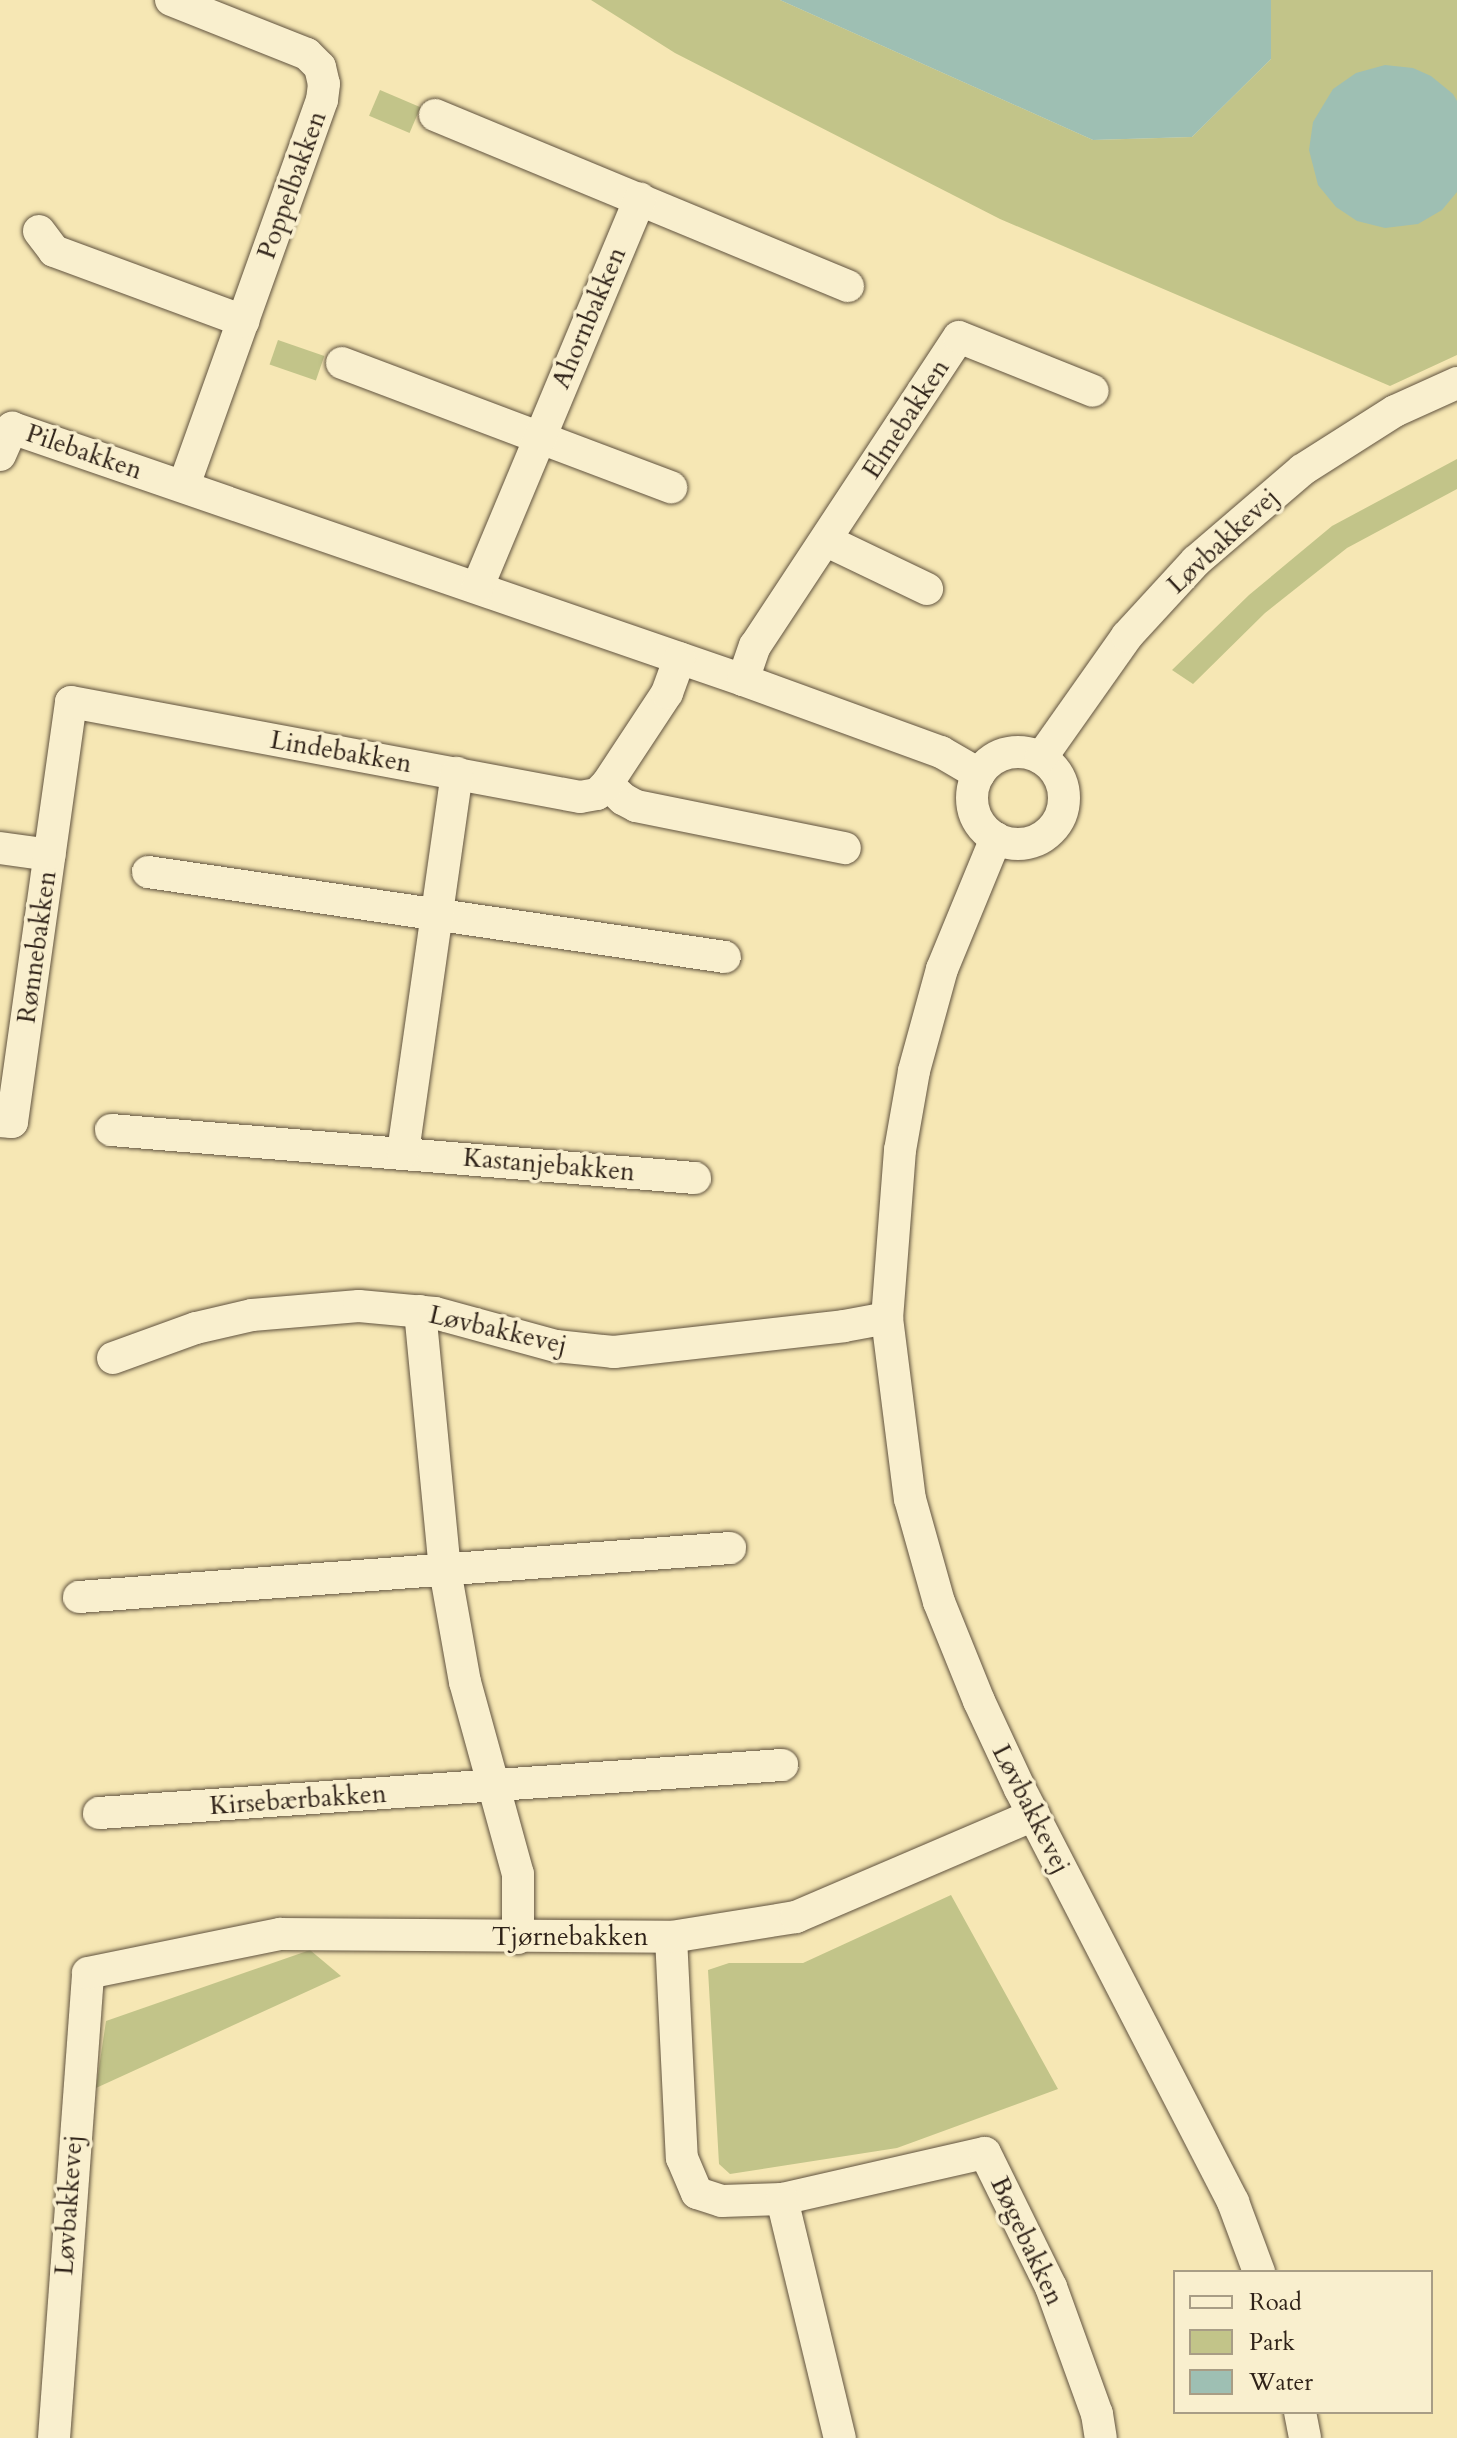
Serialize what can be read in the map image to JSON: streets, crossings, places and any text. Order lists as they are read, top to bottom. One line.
{"streets":{"street":["Poppelbakken","Ahornbakken","Elmebakken","Pilebakken","Løvbakkevej","Lindebakken","Rønnebakken","Kastanjebakken","Kirsebærbakken","Tjørnebakken","Bøgebakken"]},"crossings":[["Poppelbakken","Pilebakken"],["Løvbakkevej","Tjørnebakken"],["Lindebakken","Rønnebakken"],["Tjørnebakken","Bøgebakken"]],"legend":["Road","Park","Water"]}
